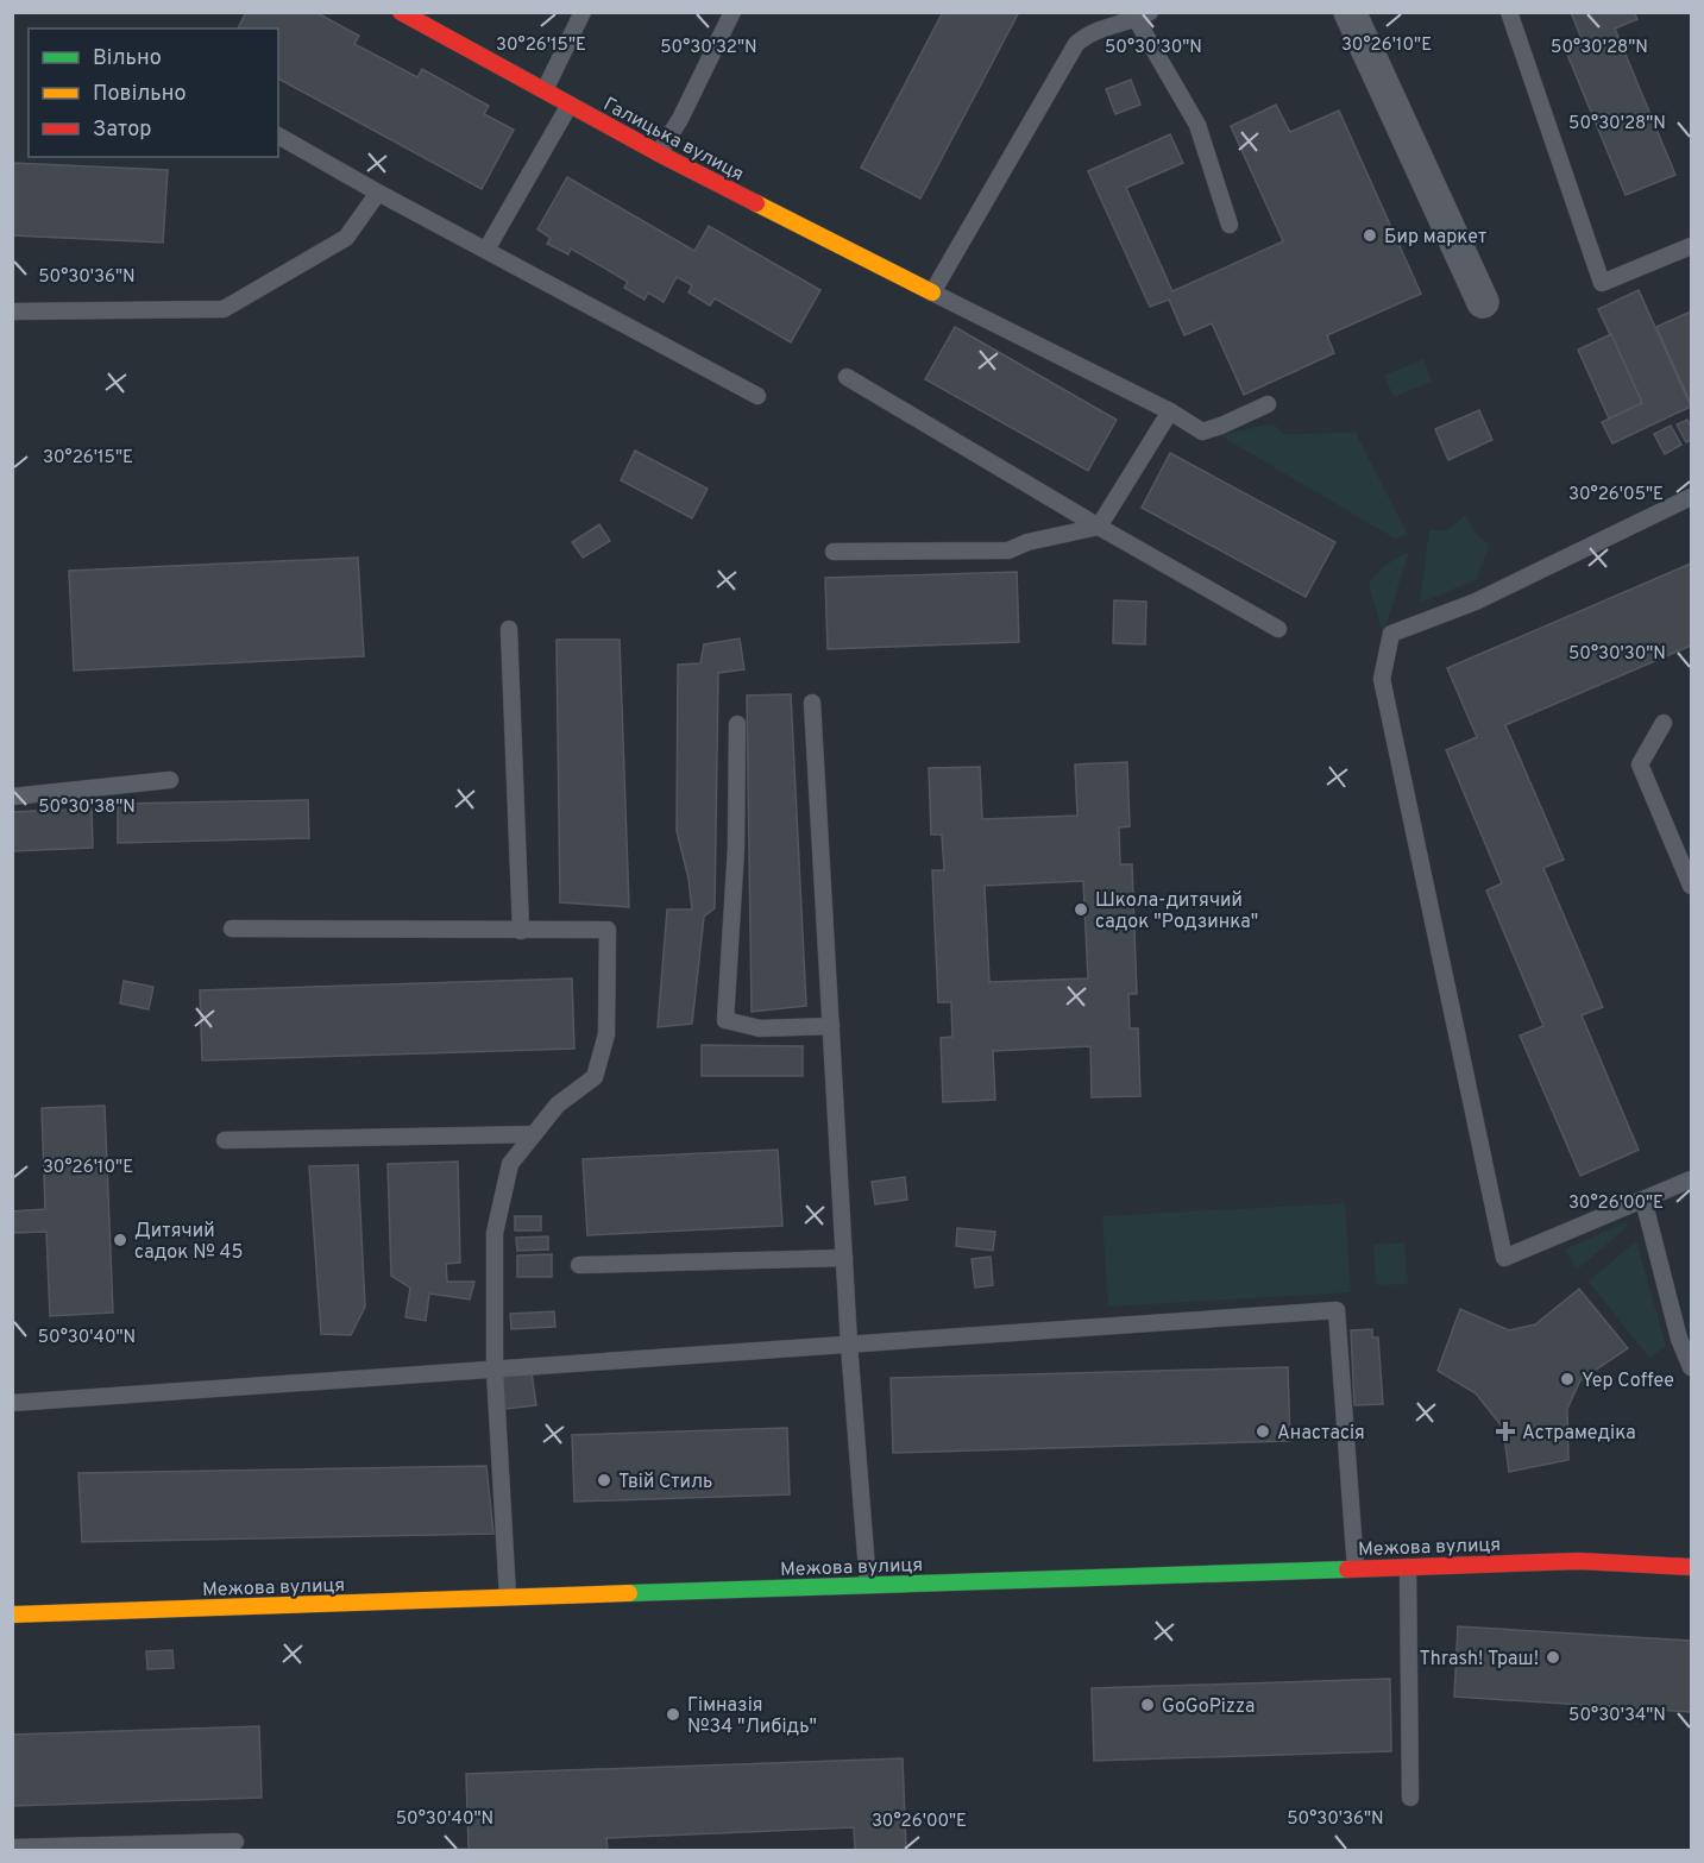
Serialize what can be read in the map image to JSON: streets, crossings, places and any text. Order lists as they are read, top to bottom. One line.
{"streets":{"street":["Галицька вулиця","Межова вулиця"]},"places":{"other":["Бир маркет","Школа-дитячий садок \"Родзинка\"","Дитячий садок № 45","Yep Coffee","Анастасія","Твій Стиль","Thrash! Траш!","GoGoPizza","Гімназія №34 \"Либідь\""],"health":["Астрамедіка"]},"legend":["Вільно","Повільно","Затор"],"coordinates":["30°26'15\"E","30°26'10\"E","50°30'32\"N","50°30'30\"N","50°30'28\"N","50°30'36\"N","30°26'05\"E","50°30'38\"N","30°26'00\"E","50°30'40\"N","50°30'34\"N"]}
